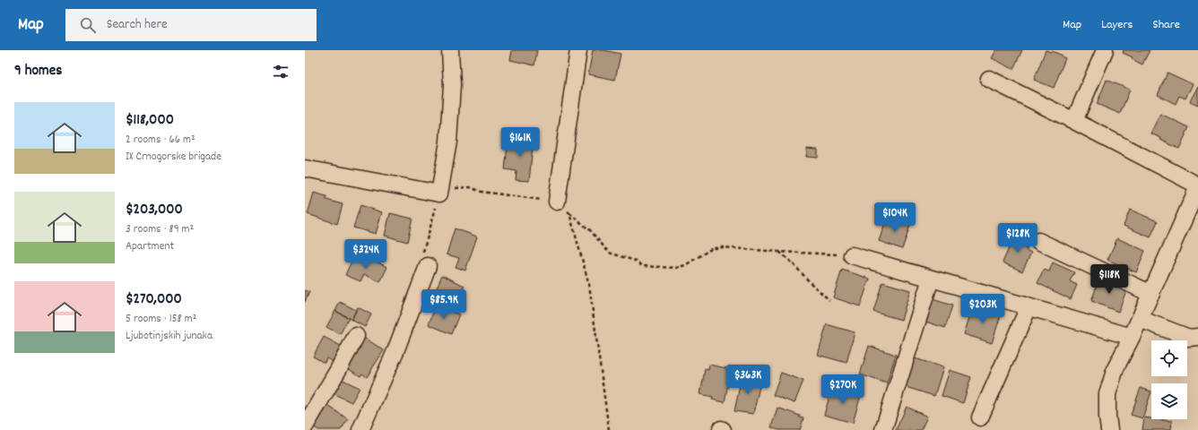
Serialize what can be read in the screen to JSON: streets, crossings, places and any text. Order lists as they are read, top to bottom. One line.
{"page":{"header":"Map","search":"Search here","nav":["Map","Layers","Share"],"heading":"9 homes","list":[{"name":"$118,000","note":"2 rooms · 66 m² · IX Crnogorske brigade"},{"name":"$203,000","note":"3 rooms · 89 m² · Apartment"},{"name":"$270,000","note":"5 rooms · 158 m² · Ljubotinjskih junaka"}],"price":["$161K","$104K","$128K","$324K","$118K","$85.9K","$203K","$363K","$270K"]}}
